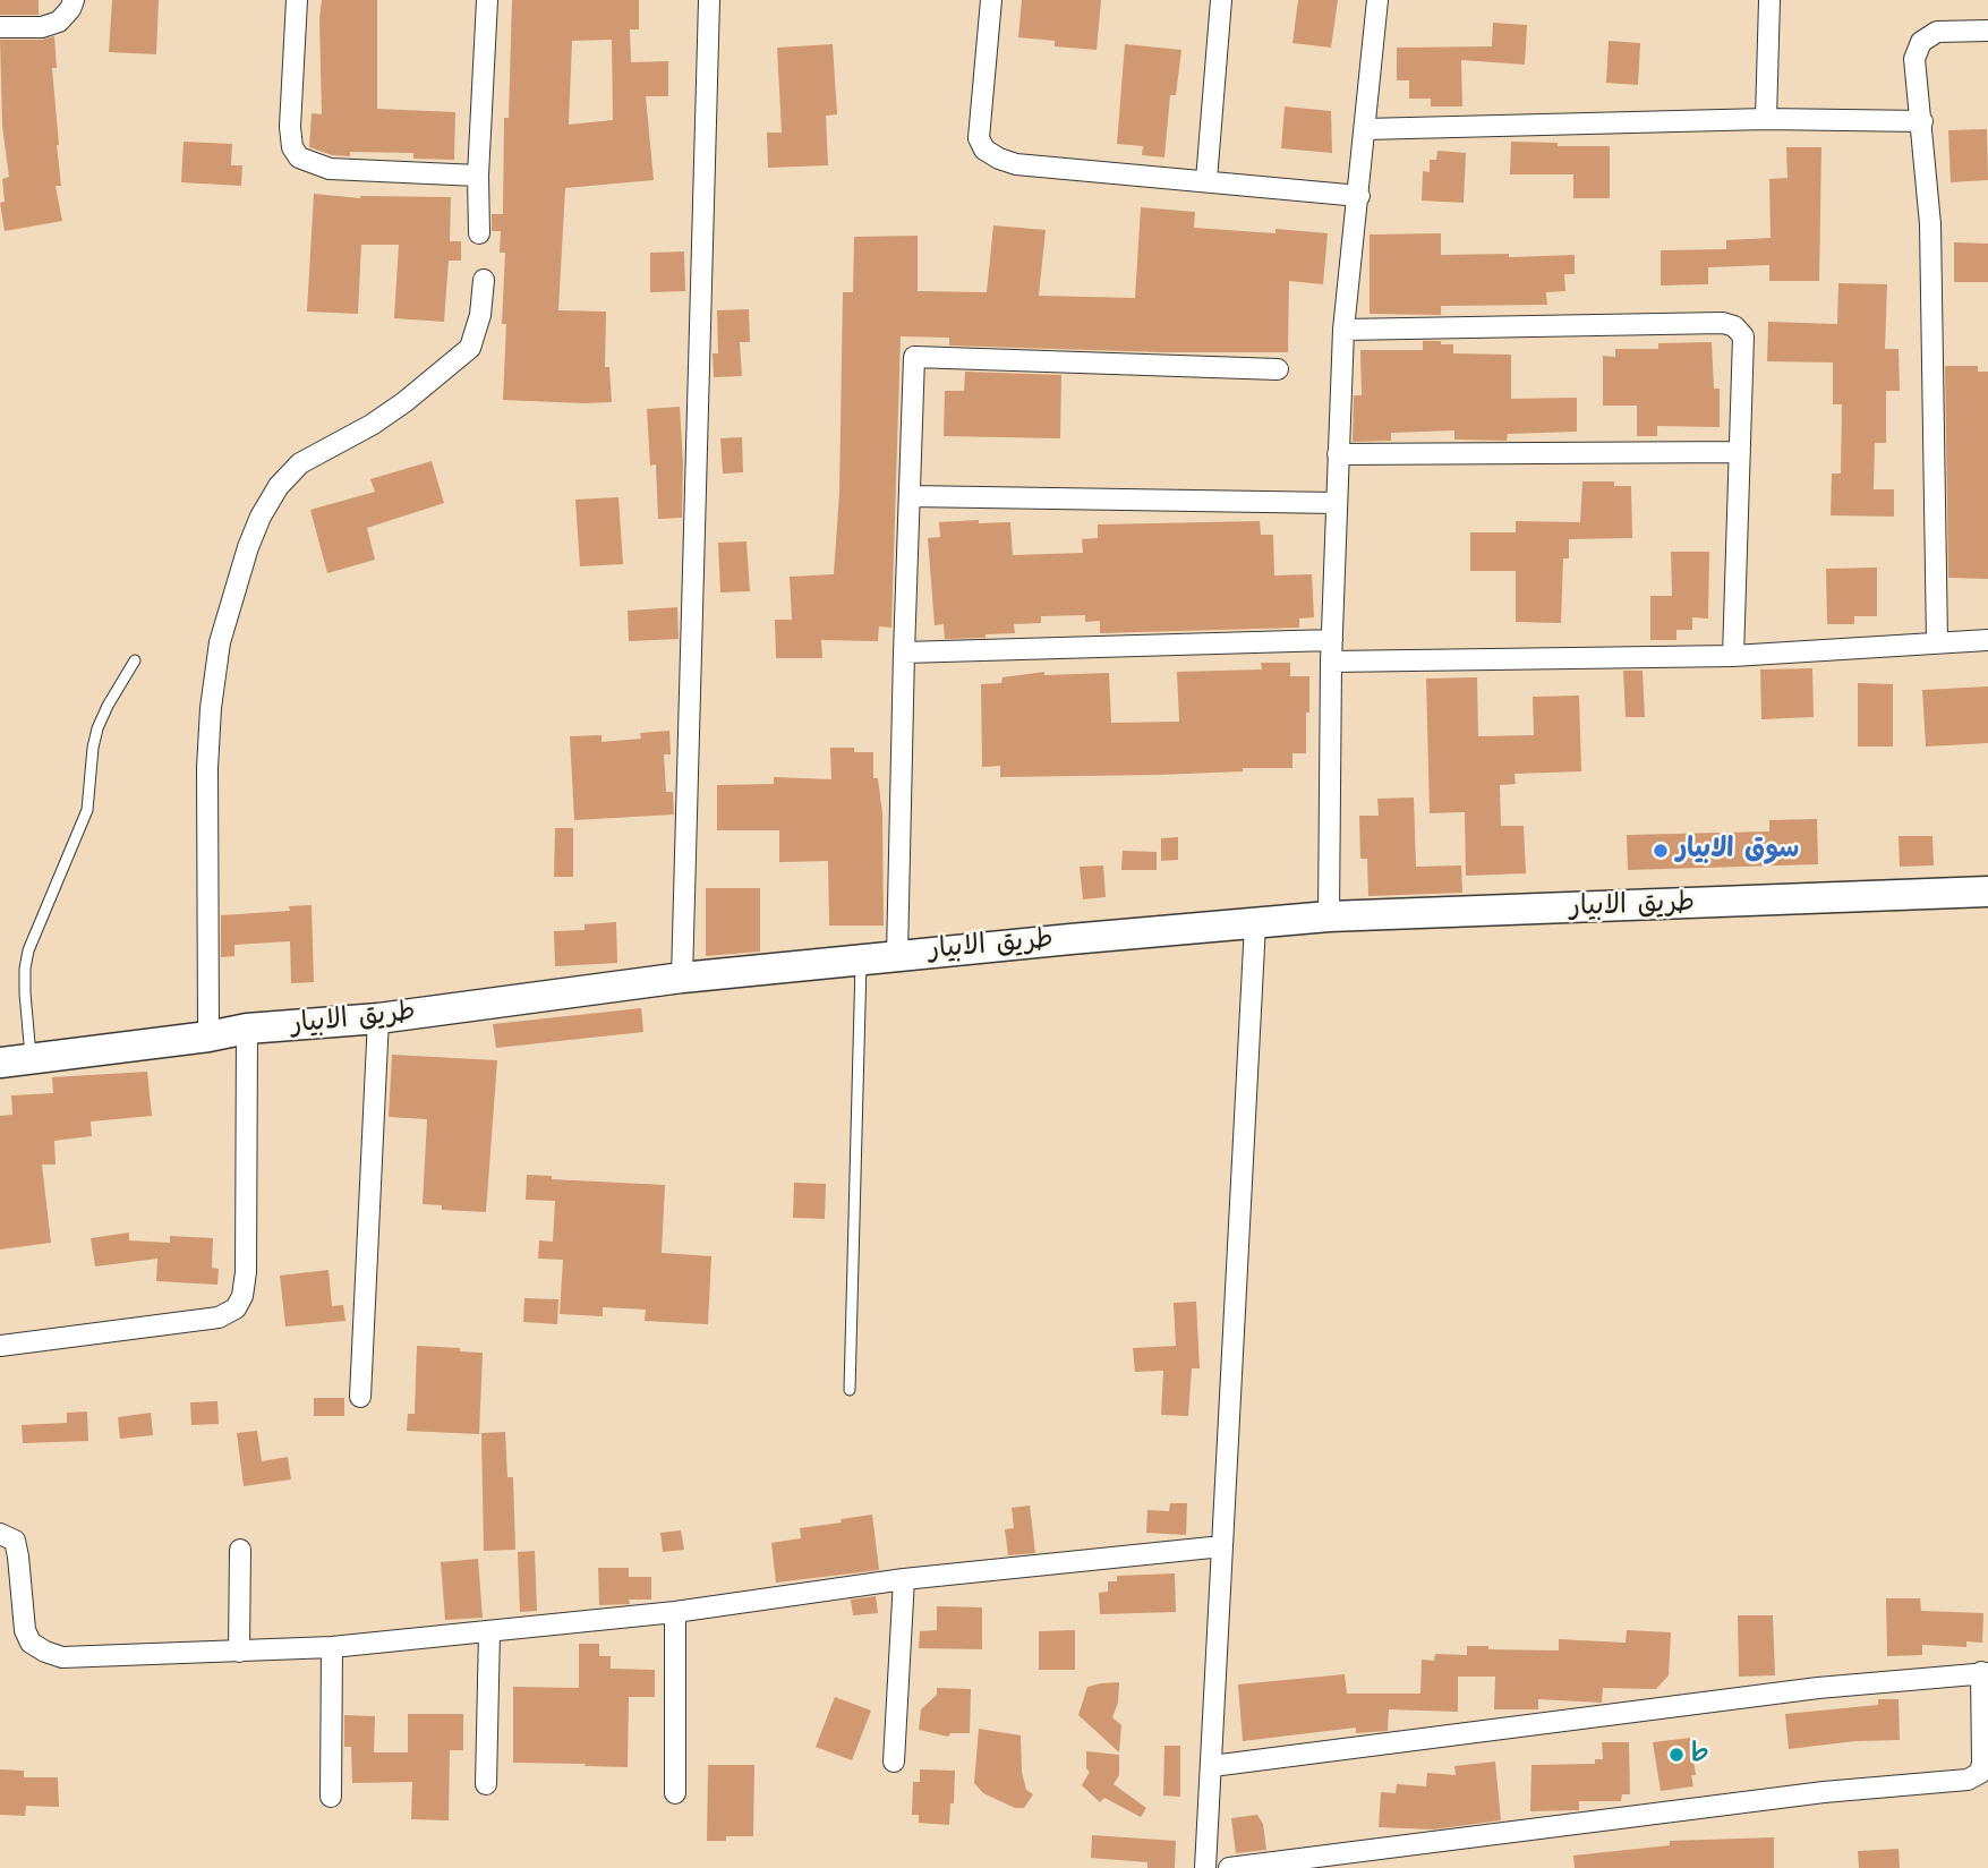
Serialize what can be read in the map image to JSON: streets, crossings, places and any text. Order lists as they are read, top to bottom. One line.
{"streets":{"main road":["طريق الابيار"]},"places":["سوق الابيار","b"]}
